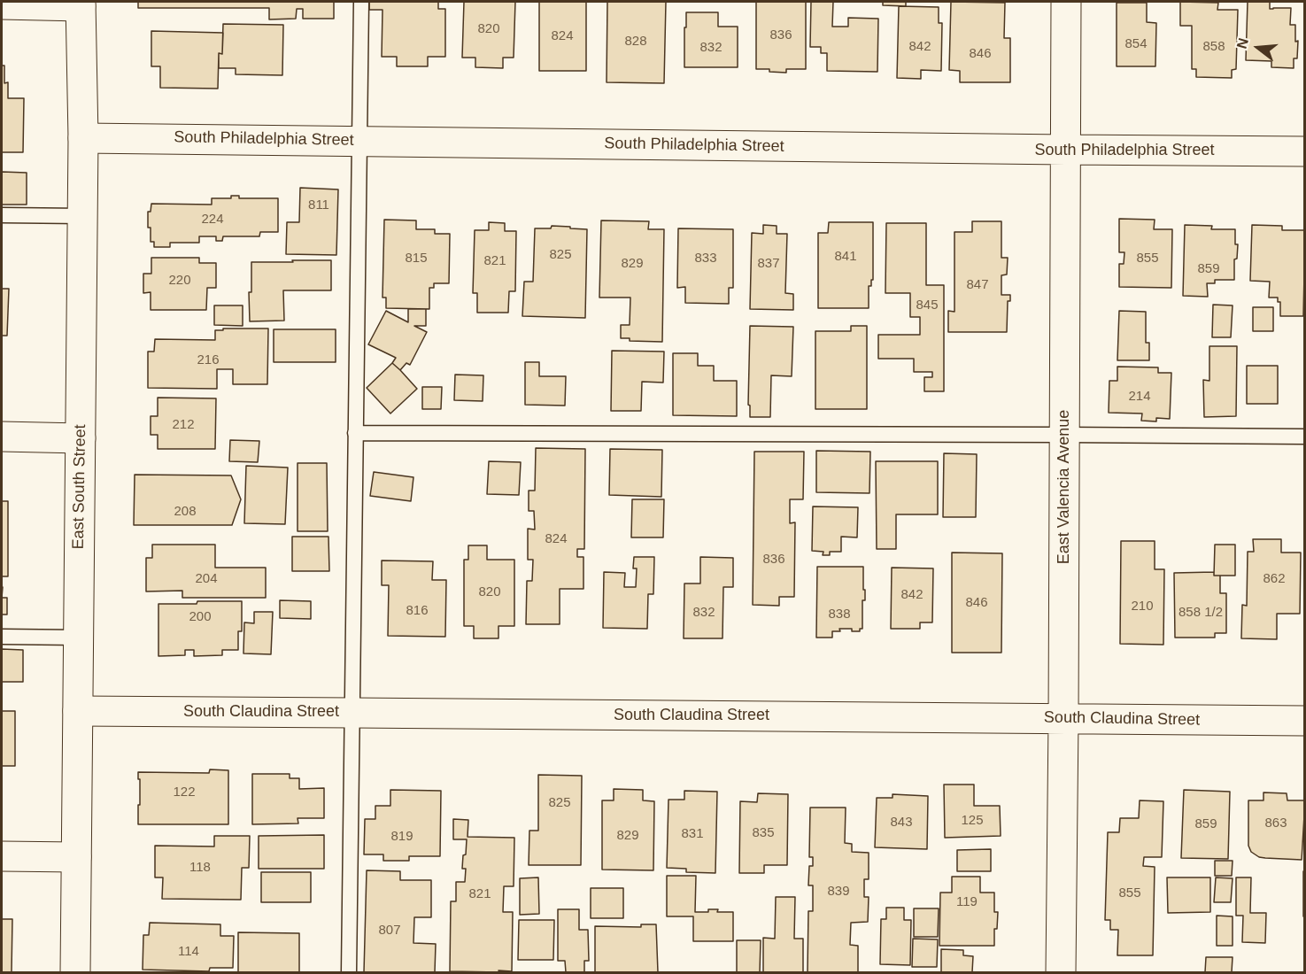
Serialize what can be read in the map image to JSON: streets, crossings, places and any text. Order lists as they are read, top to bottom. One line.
{"streets":{"street":["South Philadelphia Street","East South Street","East Valencia Avenue","South Claudina Street"]},"crossings":[["South Philadelphia Street","East South Street"],["South Philadelphia Street","East Valencia Avenue"],["East South Street","South Claudina Street"],["East Valencia Avenue","South Claudina Street"]],"house_numbers":["820","836","824","828","854","842","858","832","846","811","224","825","841","815","833","855","821","829","837","859","220","847","845","216","214","212","208","824","836","204","862","820","842","846","210","816","832","858 1/2","838","200","122","825","125","843","863","859","835","831","829","819","118","839","855","821","119","807","114"],"north":"left"}
